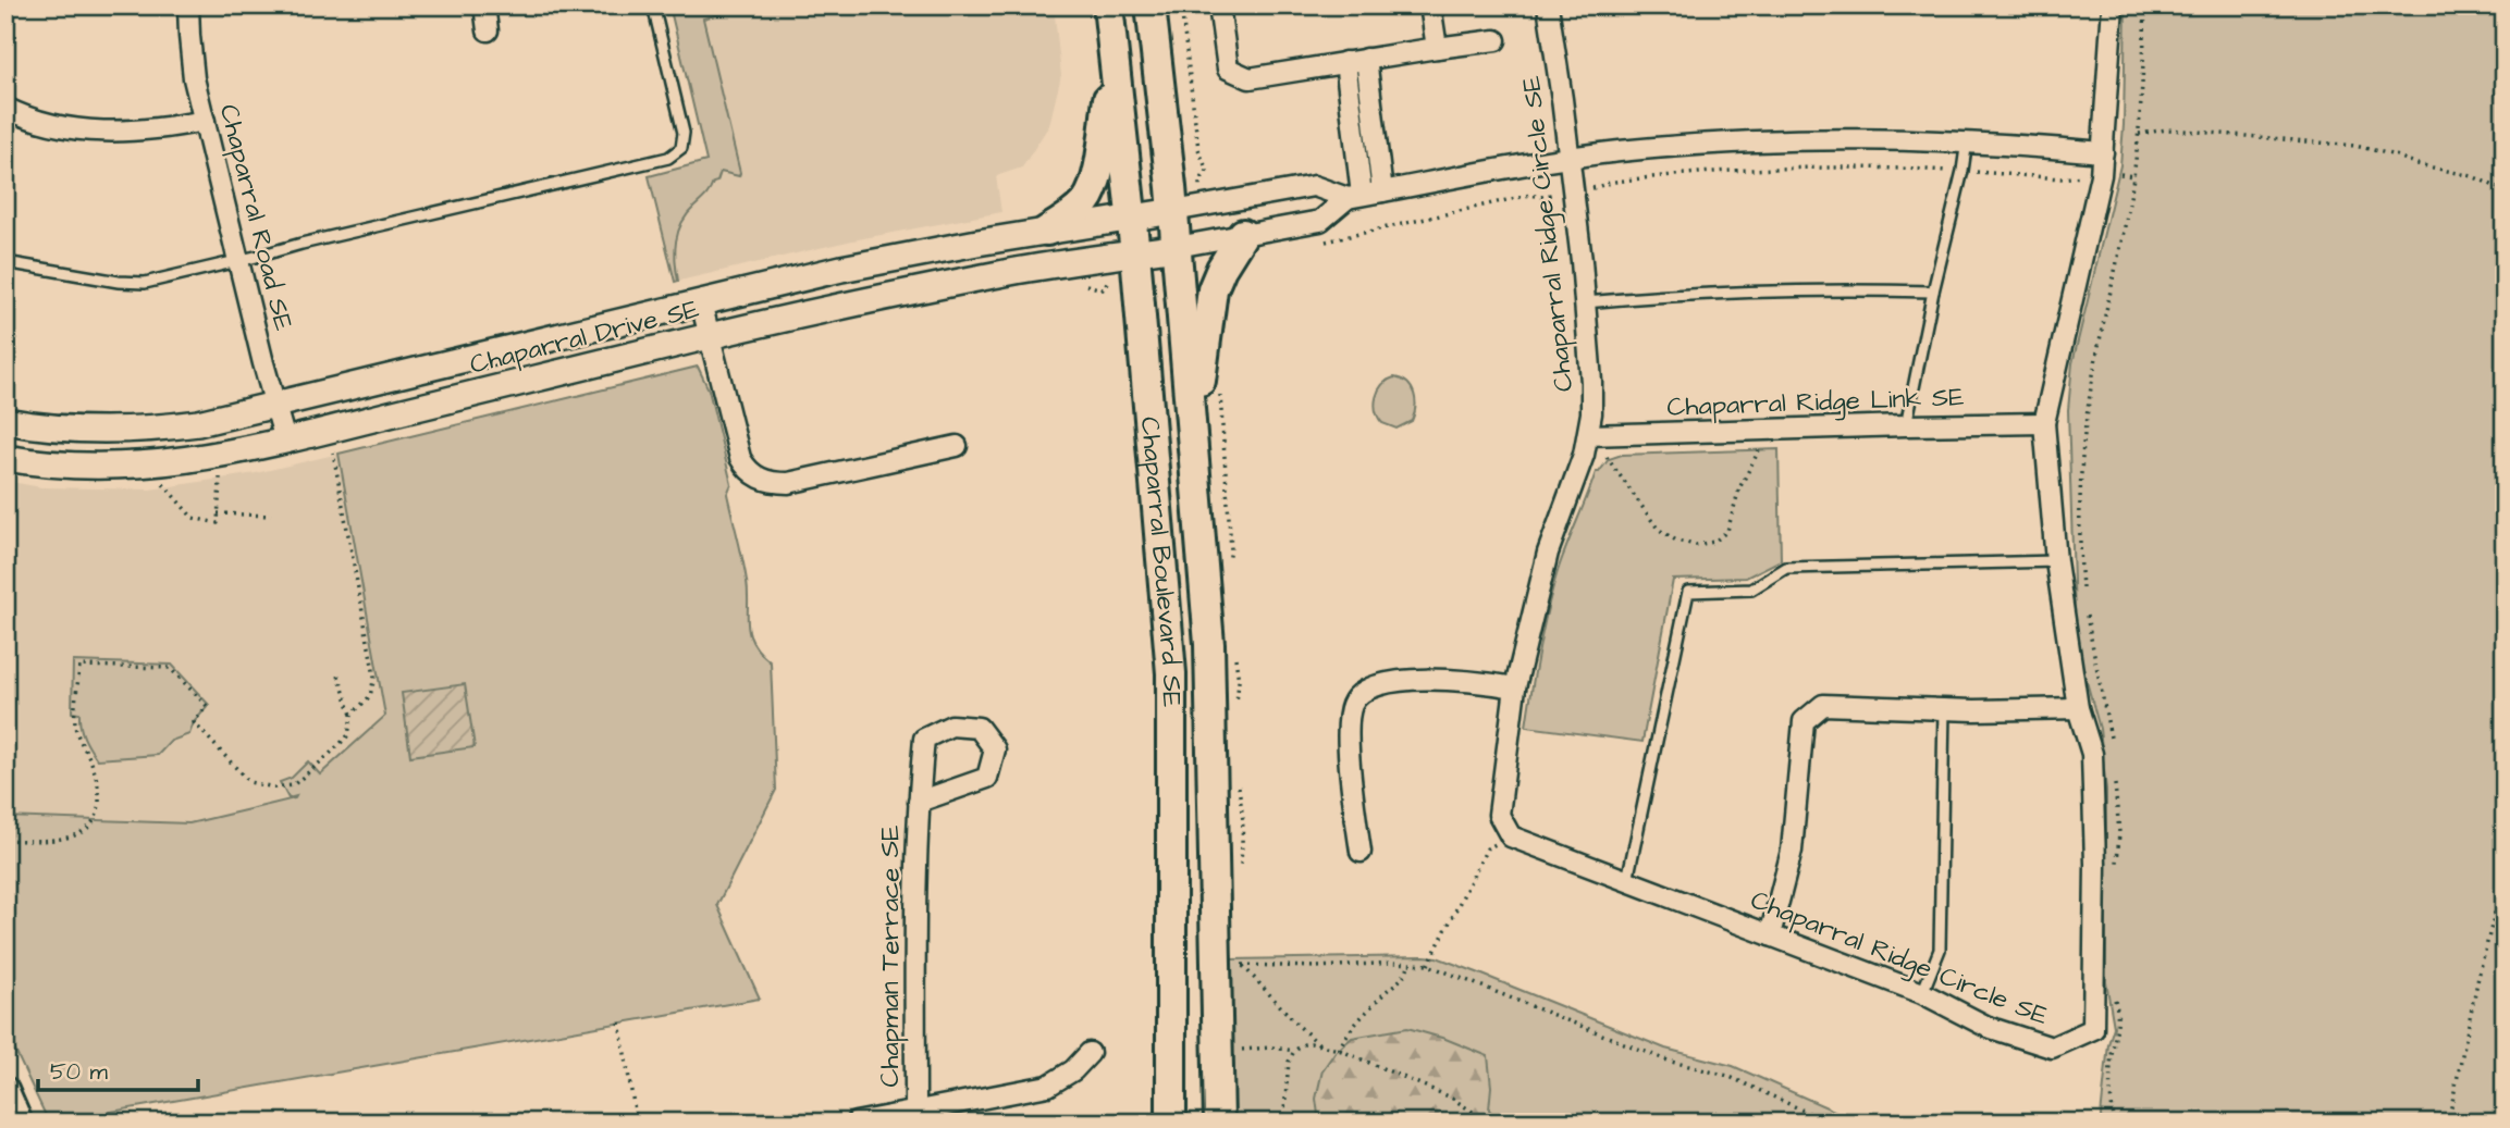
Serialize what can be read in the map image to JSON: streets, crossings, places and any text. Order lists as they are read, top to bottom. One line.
{"streets":{"main road":["Chaparral Boulevard SE"],"street":["Chaparral Road SE","Chaparral Ridge Circle SE","Chaparral Drive SE","Chaparral Ridge Link SE","Chapman Terrace SE"]},"crossings":[["Chaparral Road SE","Chaparral Drive SE"],["Chaparral Ridge Circle SE","Chaparral Ridge Link SE"],["Chaparral Drive SE","Chaparral Boulevard SE"]],"scale_bar":"50 m"}
